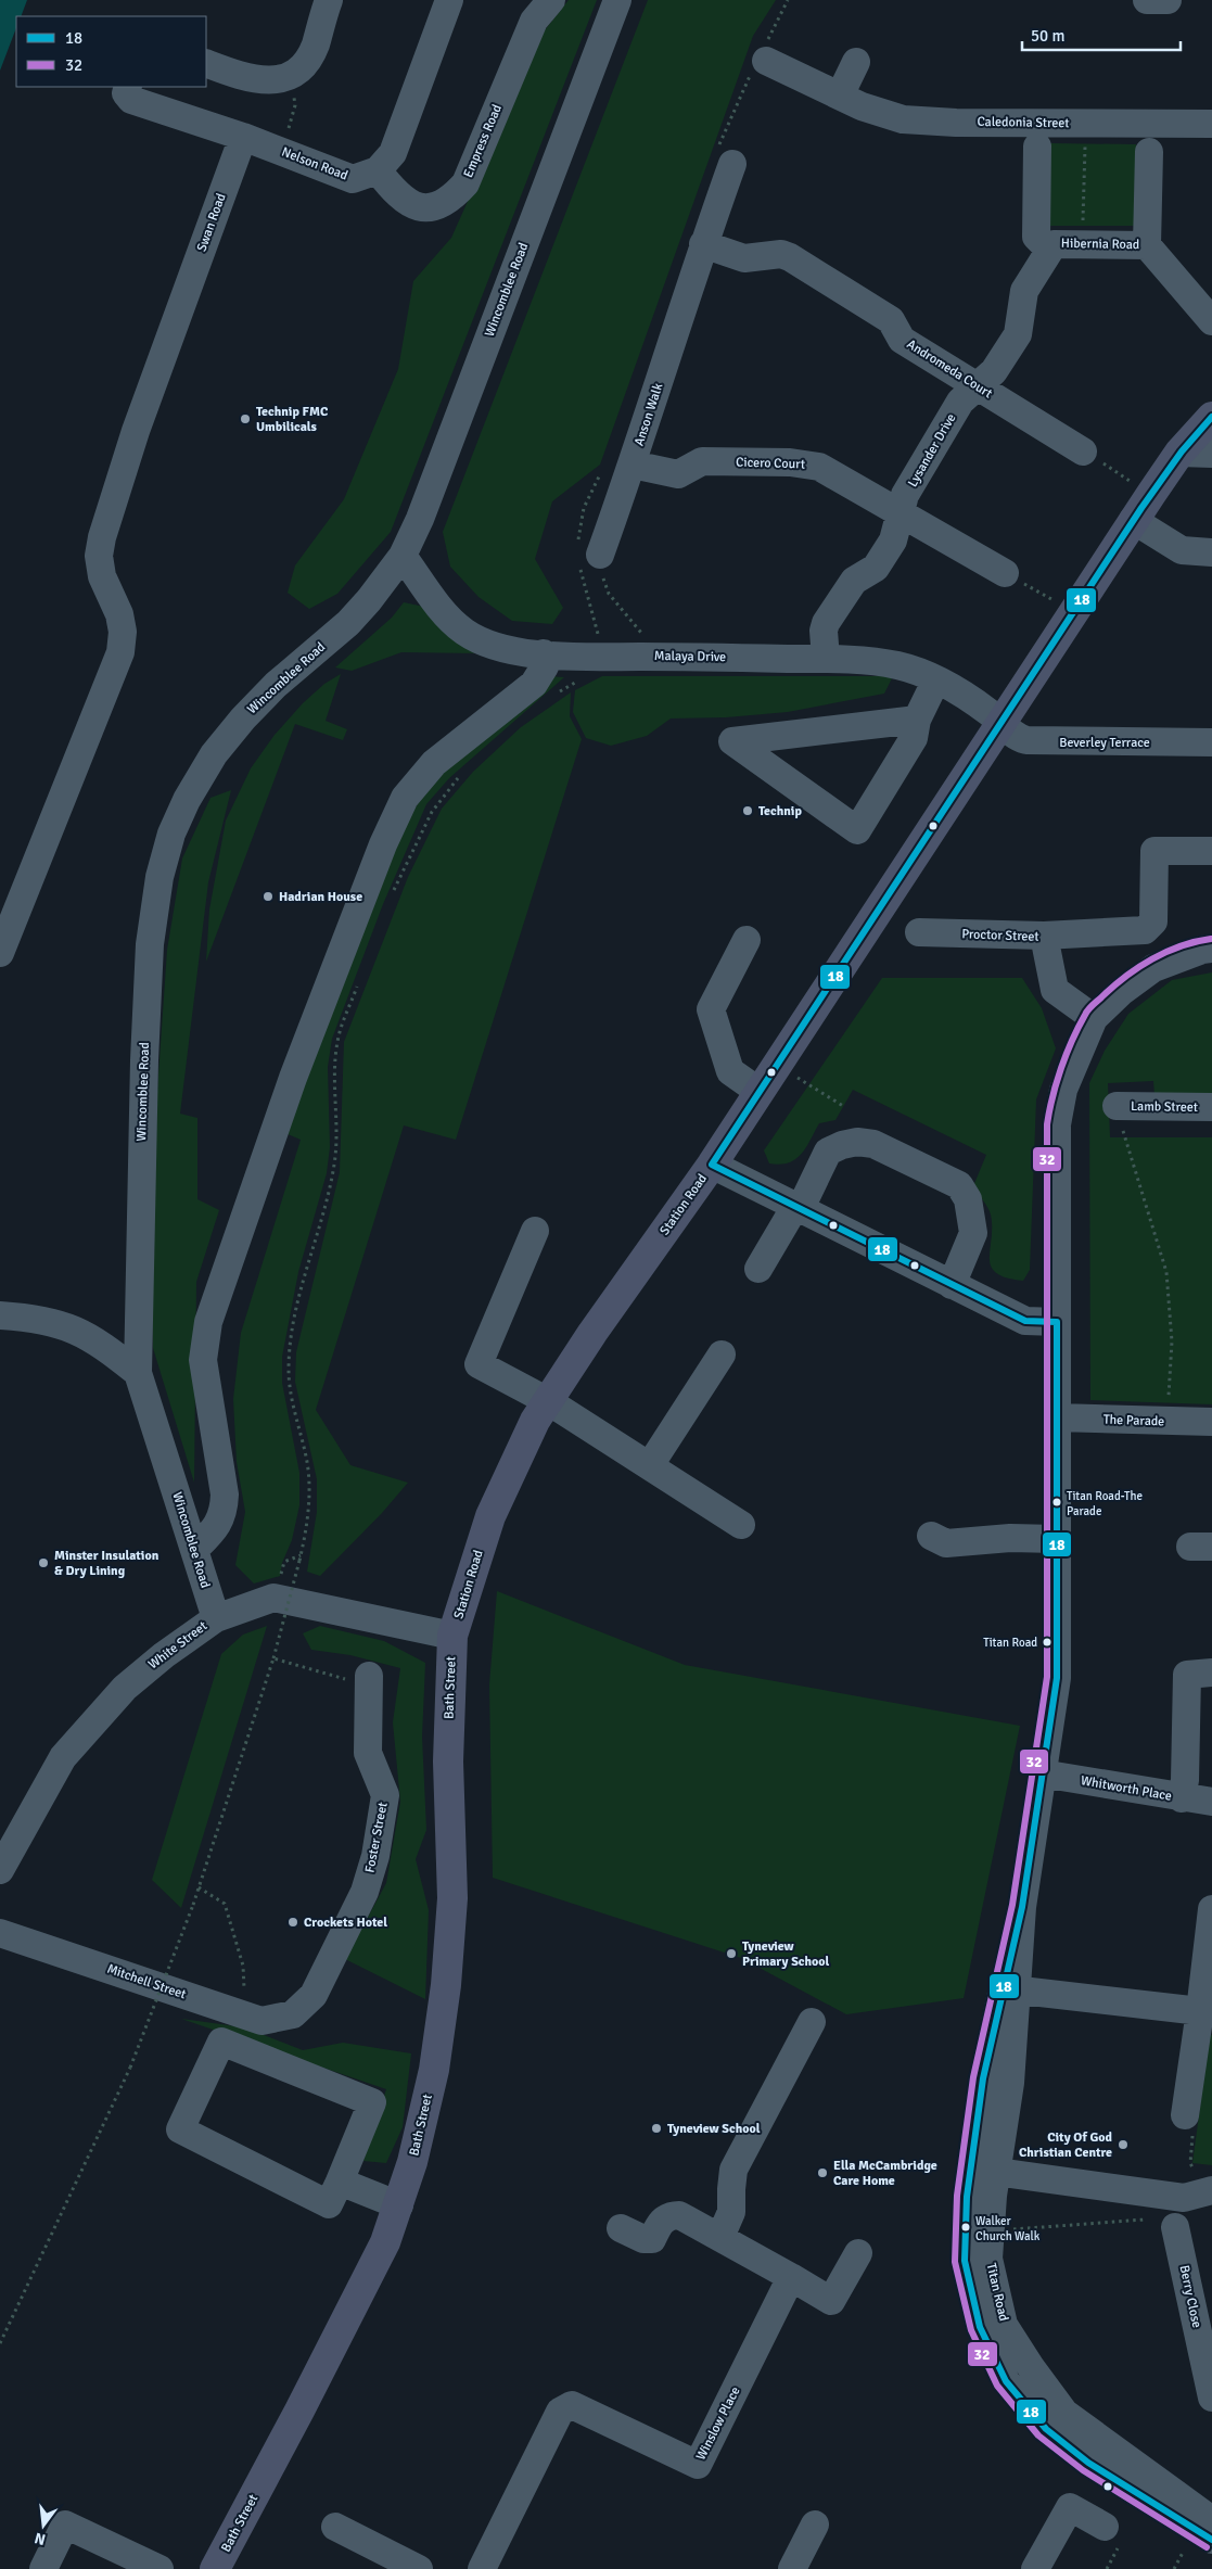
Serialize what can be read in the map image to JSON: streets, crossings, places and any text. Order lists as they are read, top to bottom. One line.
{"streets":{"main road":["Station Road","Bath Street"],"street":["Caledonia Street","Empress Road","Nelson Road","Swan Road","Hibernia Road","Wincomblee Road","Andromeda Court","Anson Walk","Lysander Drive","Cicero Court","Malaya Drive","Beverley Terrace","Proctor Street","Lamb Street","The Parade","White Street","Whitworth Place","Foster Street","Mitchell Street","Titan Road","Berry Close","Winslow Place"]},"crossings":[["Empress Road","Nelson Road"],["Nelson Road","Swan Road"],["Hibernia Road","Lysander Drive"],["Wincomblee Road","Malaya Drive"],["Wincomblee Road","White Street"],["Andromeda Court","Anson Walk"],["Andromeda Court","Lysander Drive"],["Anson Walk","Cicero Court"],["Lysander Drive","Cicero Court"],["Lysander Drive","Malaya Drive"],["Malaya Drive","Beverley Terrace"],["Malaya Drive","Station Road"],["Beverley Terrace","Station Road"],["Proctor Street","Titan Road"],["Station Road","White Street"],["Station Road","Bath Street"],["The Parade","Titan Road"],["White Street","Bath Street"],["Whitworth Place","Titan Road"],["Foster Street","Mitchell Street"]],"places":["Technip FMC Umbilicals","Technip","Hadrian House","Titan Road-The Parade","Minster Insulation & Dry Lining","Titan Road","Crockets Hotel","Tyneview Primary School","Tyneview School","City Of God Christian Centre","Ella McCambridge Care Home","Walker Church Walk"],"lines":["transit line 18","transit line 32"],"legend":["18","32"],"scale_bar":"50 m","north":"bottom"}
